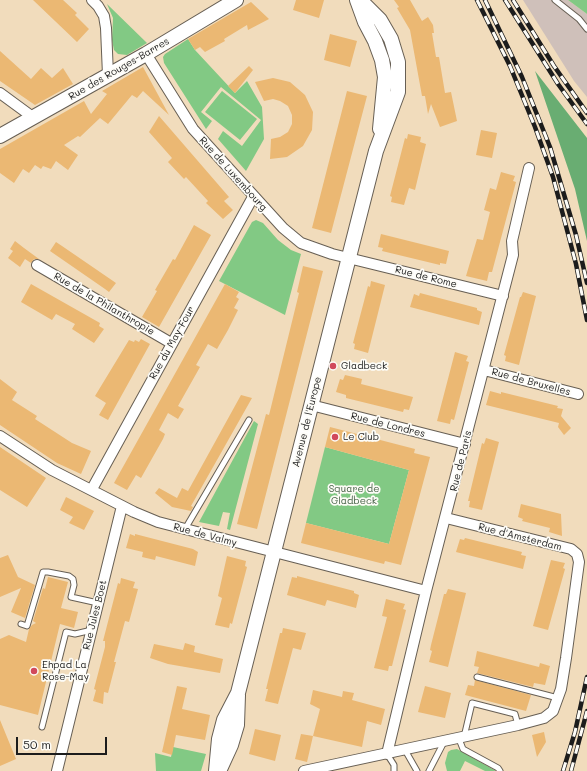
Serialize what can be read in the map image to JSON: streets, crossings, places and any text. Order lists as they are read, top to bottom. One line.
{"streets":{"street":["Rue des Rouges-Barres","Rue de Luxembourg","Rue de Rome","Rue de la Philanthropie","Rue du May-Four","Rue de Bruxelles","Avenue de l'Europe","Rue de Londres","Rue de Paris","Rue de Valmy","Rue d'Amsterdam","Rue Jules Boet"]},"crossings":[["Rue des Rouges-Barres","Rue de Luxembourg"],["Rue de Luxembourg","Rue de Rome"],["Rue de Luxembourg","Rue du May-Four"],["Rue de Luxembourg","Avenue de l'Europe"],["Rue de Rome","Avenue de l'Europe"],["Rue de Rome","Rue de Paris"],["Rue de la Philanthropie","Rue du May-Four"],["Rue du May-Four","Rue de Valmy"],["Rue de Bruxelles","Rue de Paris"],["Avenue de l'Europe","Rue de Londres"],["Avenue de l'Europe","Rue de Valmy"],["Rue de Londres","Rue de Paris"],["Rue de Paris","Rue de Valmy"],["Rue de Paris","Rue d'Amsterdam"],["Rue de Valmy","Rue Jules Boet"]],"parks":["Square de Gladbeck"],"places":["Gladbeck","Le Club","Ehpad La Rose-May"],"scale_bar":"50 m"}
